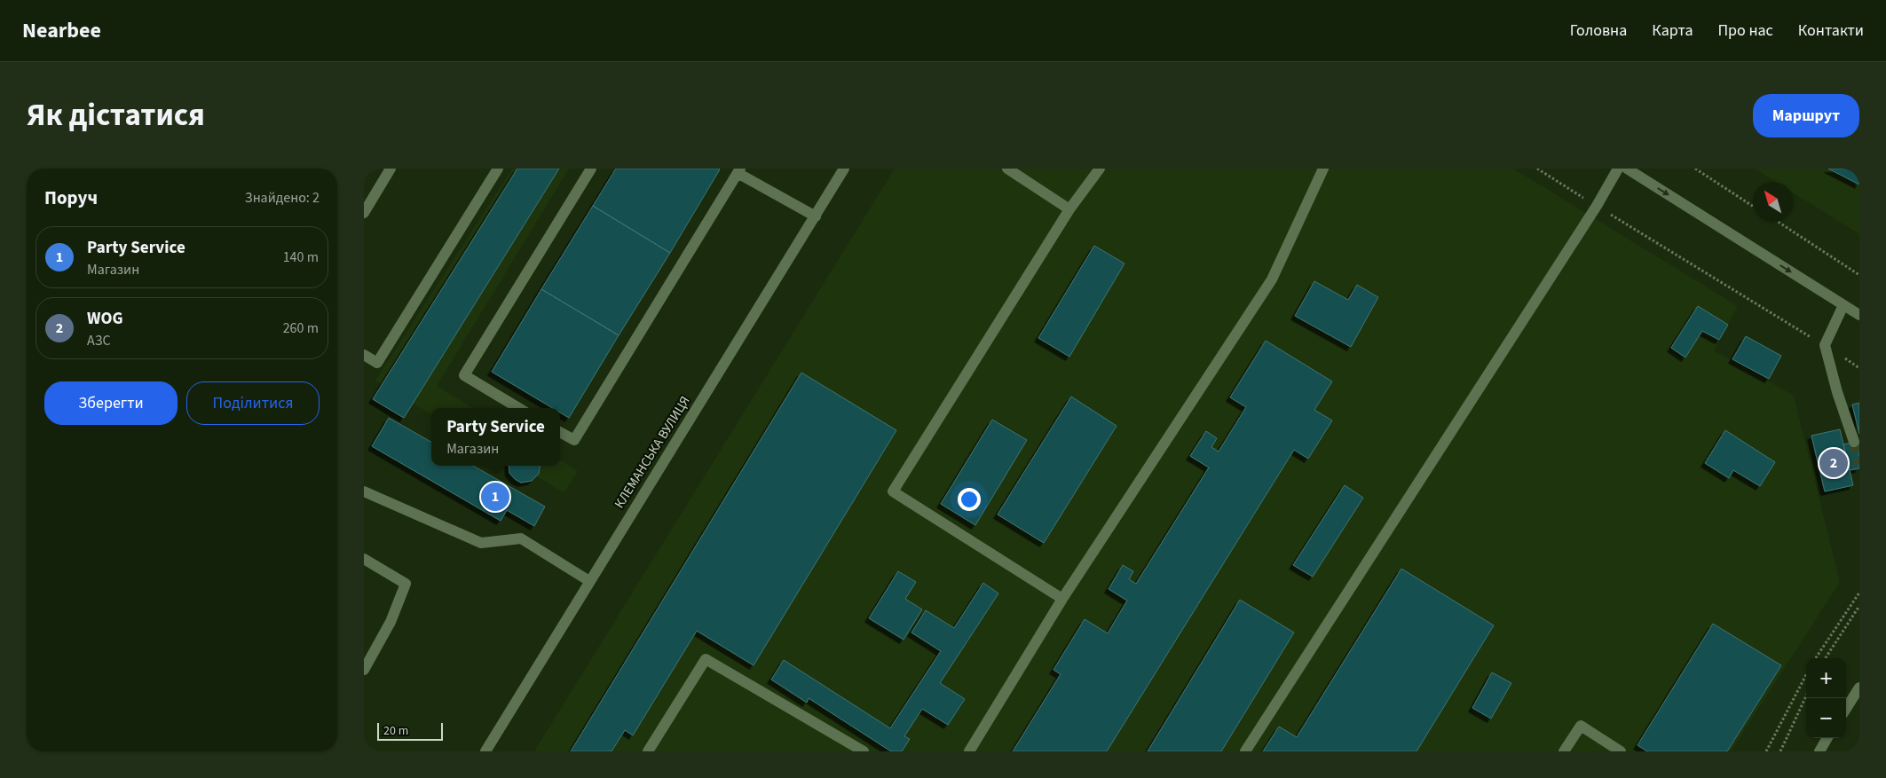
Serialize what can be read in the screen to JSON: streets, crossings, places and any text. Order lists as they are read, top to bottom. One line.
{"streets":{"street":["КЛЕМАНСЬКА ВУЛИЦЯ"]},"scale_bar":"20 m","north":"top left","page":{"header":"Nearbee","nav":["Головна","Карта","Про нас","Контакти"],"title":"Як дістатися","buttons":["Маршрут",["Зберегти","Поділитися"]],"heading":["Поруч","Знайдено: 2"],"list":[{"mark":"1","name":"Party Service","note":"Магазин","value":"140 m"},{"mark":"2","name":"WOG","note":"АЗС","value":"260 m"}],"popup":["Party Service","Магазин"],"pins":["2","1"],"map_buttons":["+","−"],"scale":"20 m"}}
